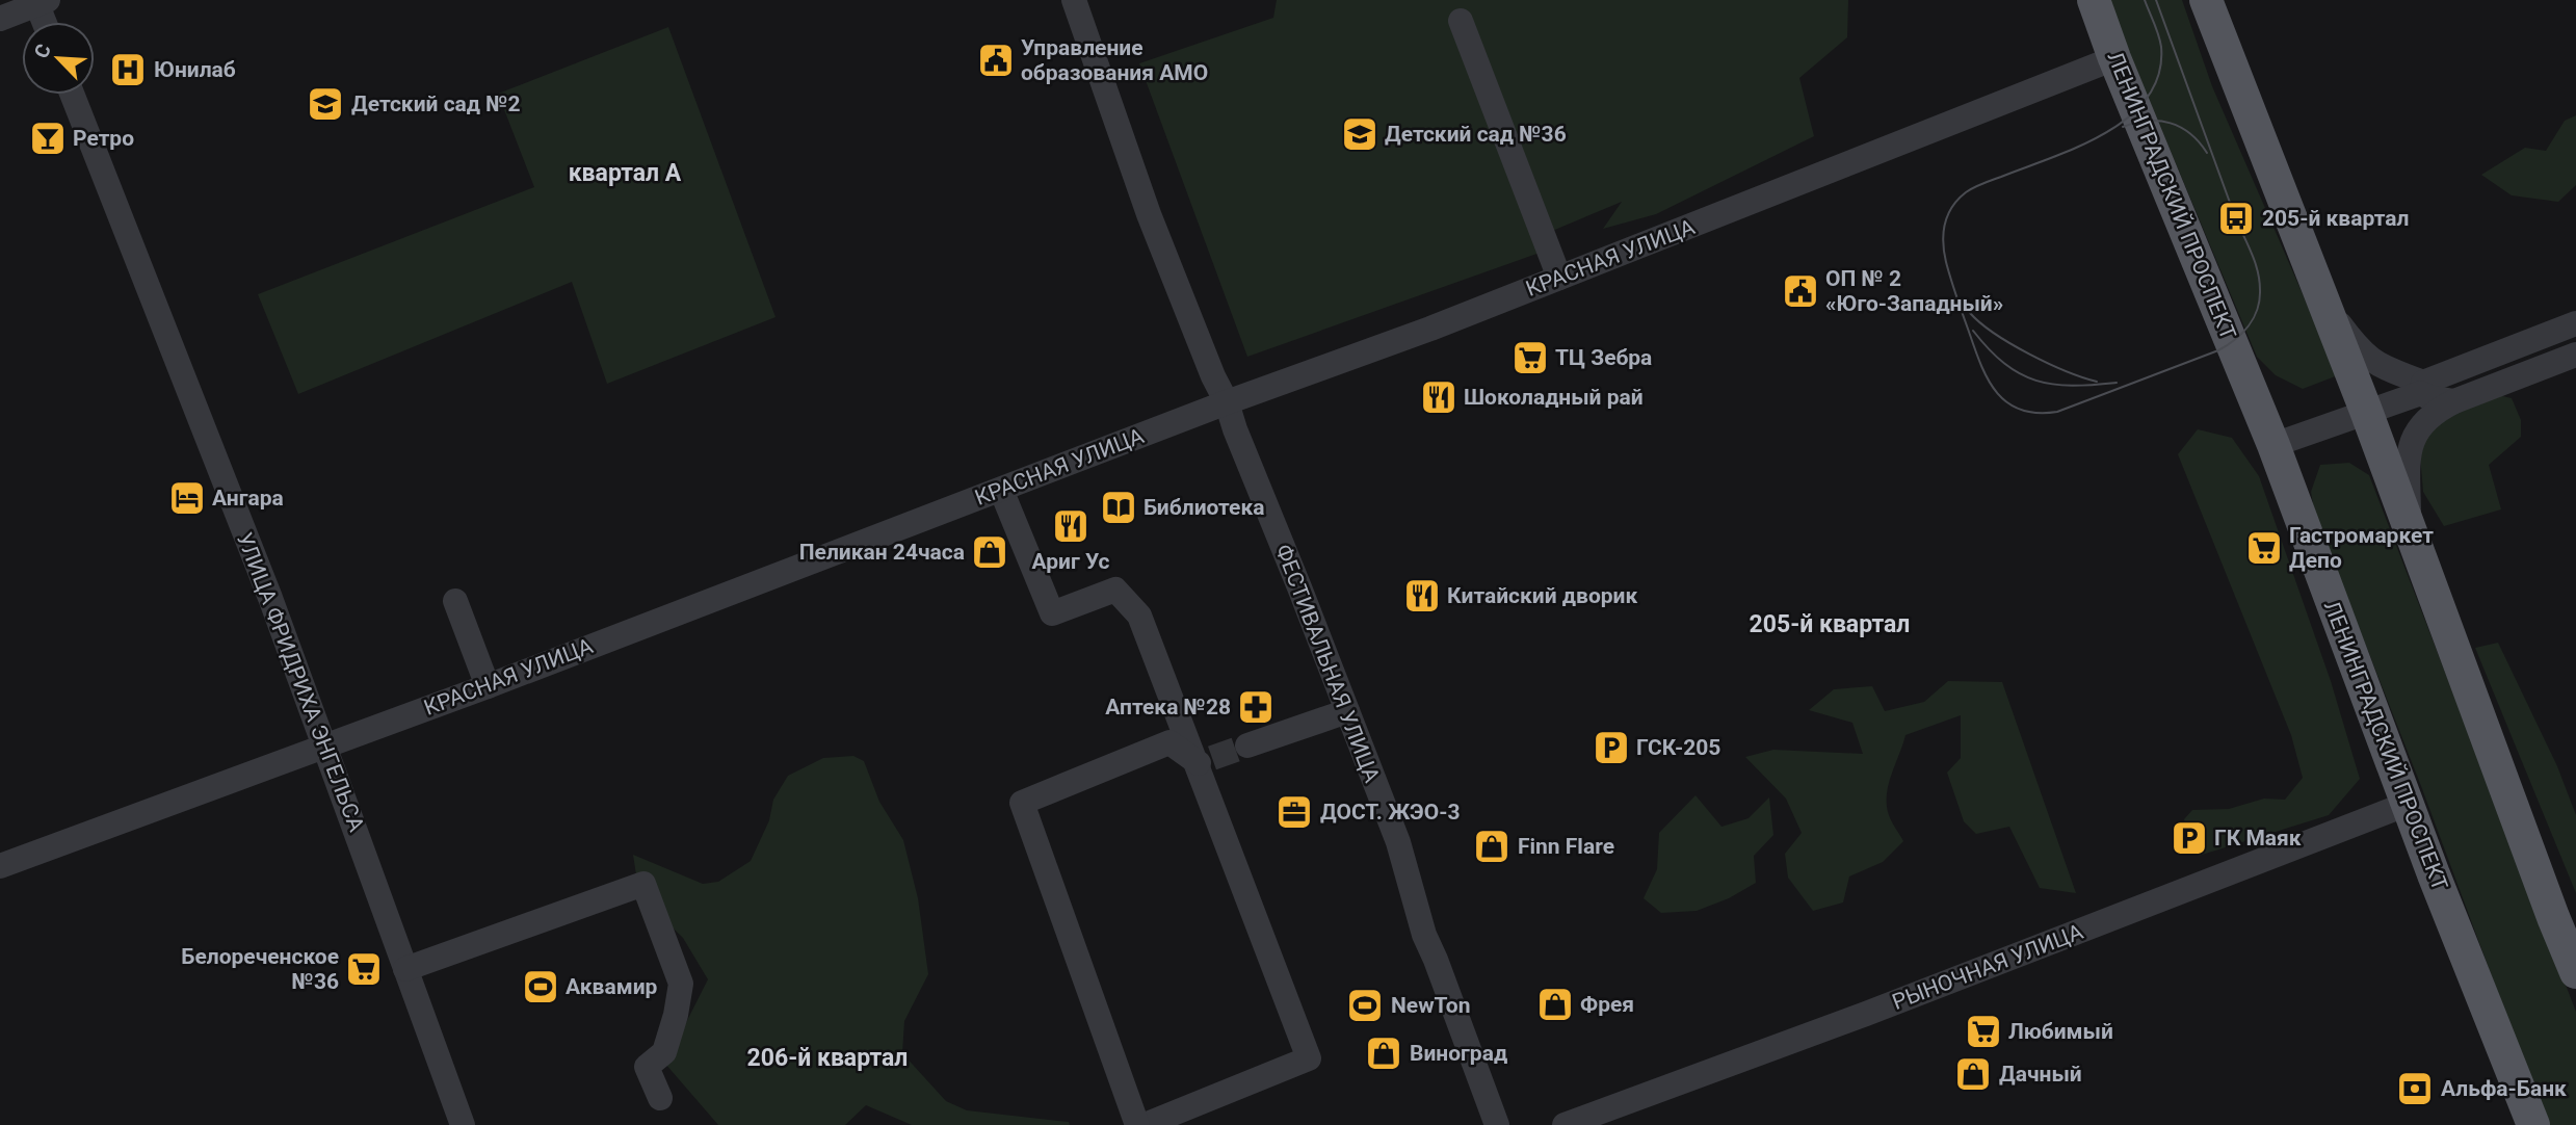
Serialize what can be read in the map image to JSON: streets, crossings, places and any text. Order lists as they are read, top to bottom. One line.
{"streets":{"main road":["ЛЕНИНГРАДСКИЙ ПРОСПЕКТ"],"street":["КРАСНАЯ УЛИЦА","ФЕСТИВАЛЬНАЯ УЛИЦА","УЛИЦА ФРИДРИХА ЭНГЕЛЬСА","РЫНОЧНАЯ УЛИЦА"]},"crossings":[["ЛЕНИНГРАДСКИЙ ПРОСПЕКТ","КРАСНАЯ УЛИЦА"],["ЛЕНИНГРАДСКИЙ ПРОСПЕКТ","РЫНОЧНАЯ УЛИЦА"],["КРАСНАЯ УЛИЦА","ФЕСТИВАЛЬНАЯ УЛИЦА"],["КРАСНАЯ УЛИЦА","УЛИЦА ФРИДРИХА ЭНГЕЛЬСА"]],"districts":["квартал А","205-й квартал","206-й квартал"],"places":{"public building":["Управление образования АМО","ОП № 2 «Юго-Западный»"],"hospital":["Юнилаб"],"school or university":["Детский сад №2","Детский сад №36"],"bar":["Ретро"],"bus stop":["205-й квартал"],"supermarket":["ТЦ Зебра","Гастромаркет Депо","Белореченское №36","Любимый"],"restaurant":["Шоколадный рай","Ариг Ус","Китайский дворик"],"hotel":["Ангара"],"library":["Библиотека"],"shop":["Пеликан 24часа","Finn Flare","Фрея","Виноград","Дачный"],"pharmacy":["Аптека №28"],"parking":["ГСК-205","ГК Маяк"],"office":["ДОСТ. ЖЭО-3"],"sports":["Аквамир","NewTon"],"bank":["Альфа-Банк"]},"north":"top left"}
